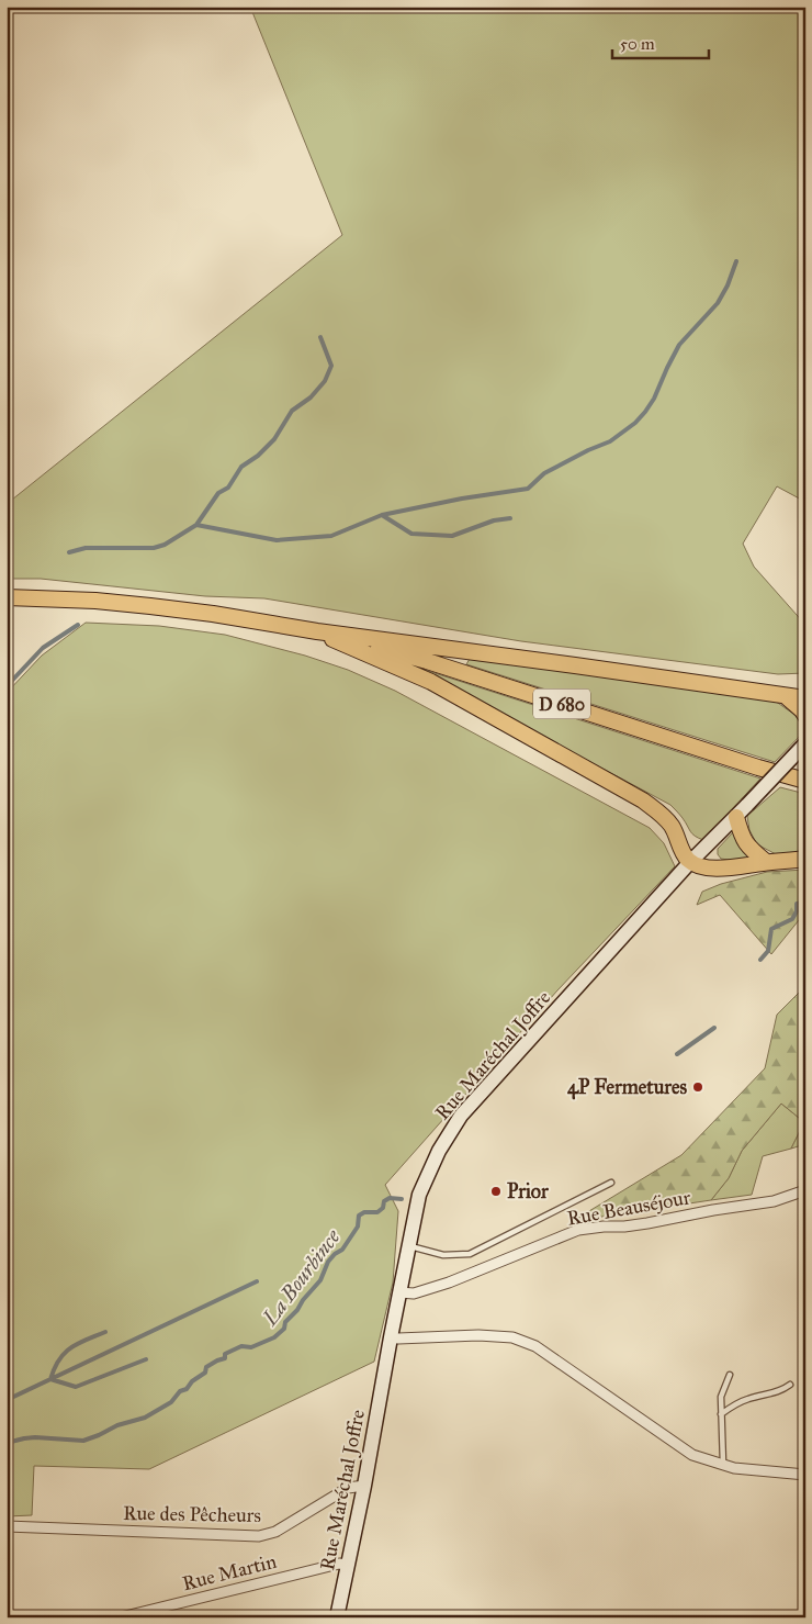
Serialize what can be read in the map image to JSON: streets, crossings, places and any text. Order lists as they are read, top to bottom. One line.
{"streets":{"main road":["D 680","Rue Maréchal Joffre"],"street":["Rue Beauséjour","Rue des Pêcheurs","Rue Martin"]},"crossings":[["Rue Maréchal Joffre","Rue Beauséjour"],["Rue Maréchal Joffre","Rue des Pêcheurs"],["Rue Maréchal Joffre","Rue Martin"]],"water":["La Bourbince"],"places":["4P Fermetures","Prior"],"scale_bar":"50 m"}
